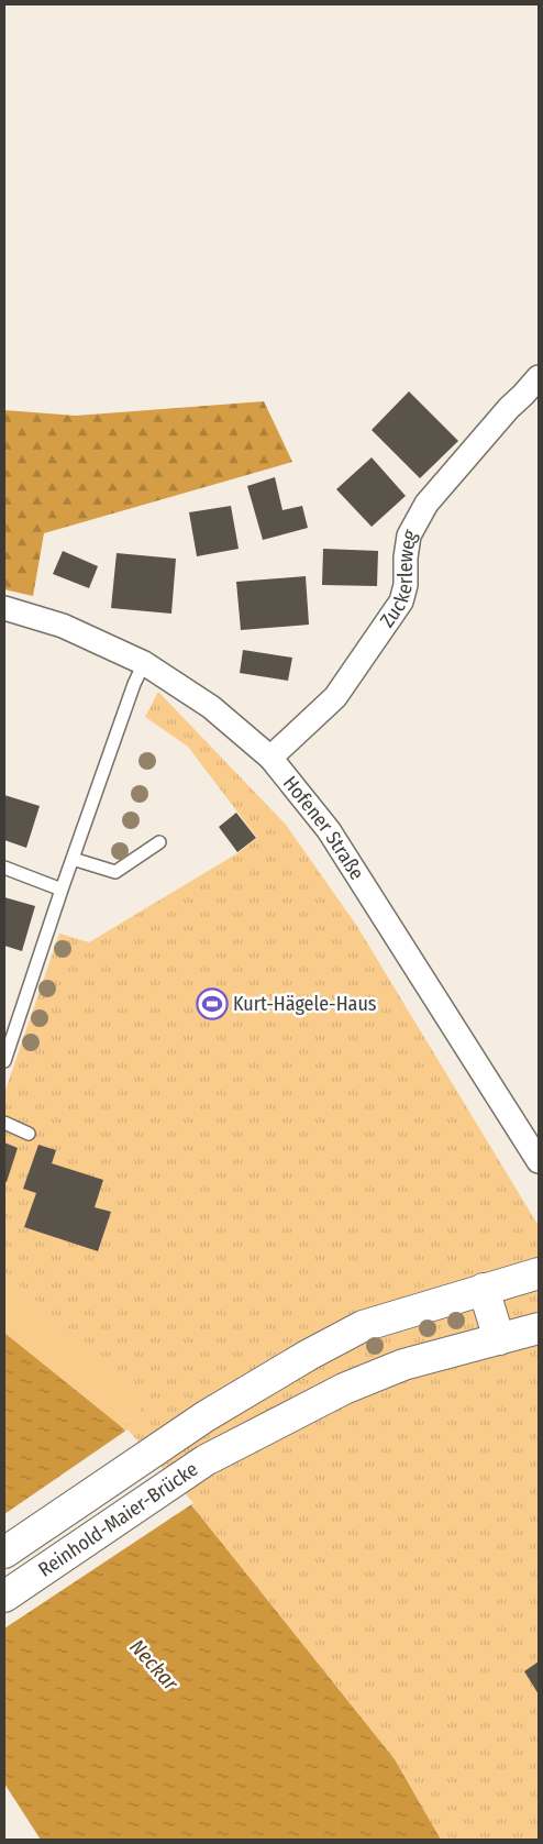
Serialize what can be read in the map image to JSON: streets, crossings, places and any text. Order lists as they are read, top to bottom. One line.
{"streets":{"main road":["Reinhold-Maier-Brücke"],"street":["Zuckerleweg","Hofener Straße"]},"crossings":[["Zuckerleweg","Hofener Straße"]],"water":["Neckar"],"places":{"sports":["Kurt-Hägele-Haus"]}}
